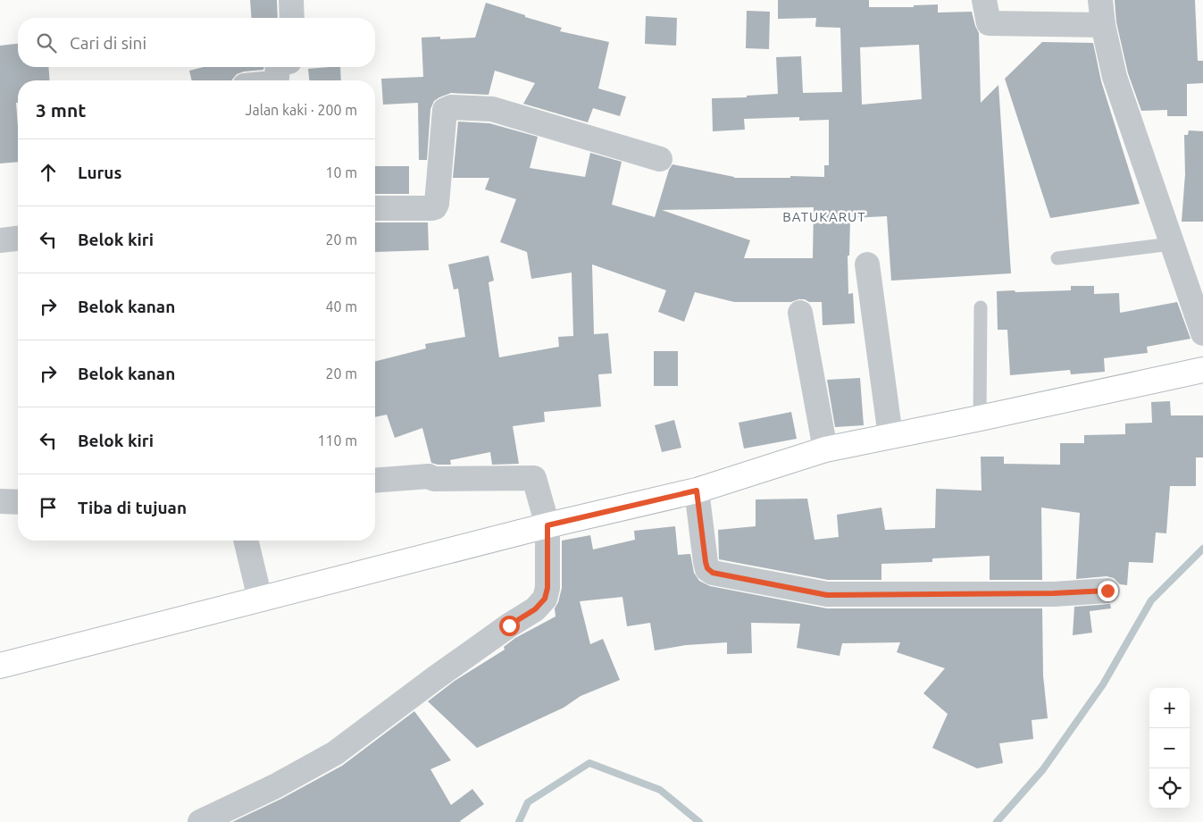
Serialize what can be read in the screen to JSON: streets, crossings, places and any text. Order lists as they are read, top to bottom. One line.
{"districts":["BATUKARUT"],"page":{"search":"Cari di sini","heading":["3 mnt","Jalan kaki · 200 m"],"list":[["Lurus","10 m"],["Belok kiri","20 m"],["Belok kanan","40 m"],["Belok kanan","20 m"],["Belok kiri","110 m"],"Tiba di tujuan"],"map_buttons":["+","−"]}}
